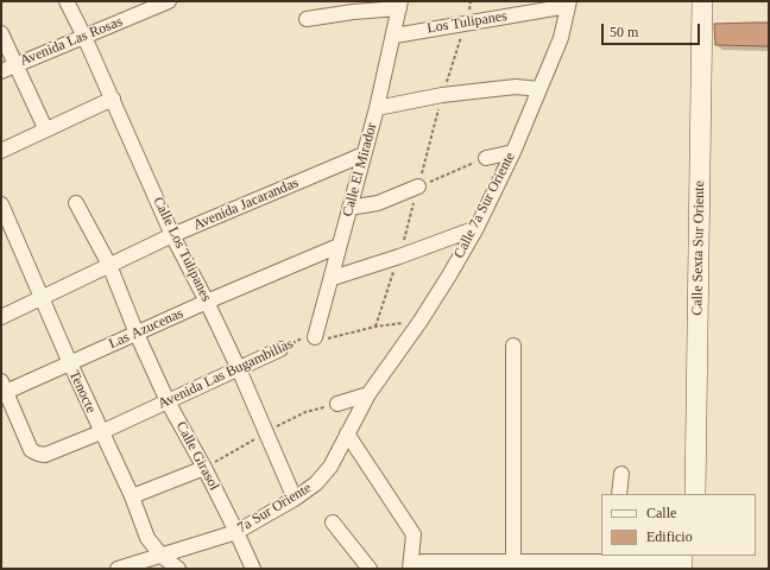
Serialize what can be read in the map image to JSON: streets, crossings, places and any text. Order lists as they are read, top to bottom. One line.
{"streets":{"main road":["Calle Sexta Sur Oriente"],"street":["Los Tulipanes","Avenida Las Rosas","Calle El Mirador","Avenida Jacarandas","Calle 7a Sur Oriente","Calle Los Tulipanes","Las Azucenas","Avenida Las Bugambilias","Tenocte","Calle Girasol","7a Sur Oriente"]},"crossings":[["Los Tulipanes","Calle El Mirador"],["Los Tulipanes","Calle 7a Sur Oriente"],["Avenida Las Rosas","Calle Los Tulipanes"],["Calle El Mirador","Avenida Jacarandas"],["Calle El Mirador","Las Azucenas"],["Calle El Mirador","Avenida Las Bugambilias"],["Avenida Jacarandas","Calle Los Tulipanes"],["Avenida Jacarandas","Tenocte"],["Avenida Jacarandas","Calle Girasol"],["Calle 7a Sur Oriente","Avenida Las Bugambilias"],["Calle 7a Sur Oriente","7a Sur Oriente"],["Calle Los Tulipanes","Las Azucenas"],["Calle Los Tulipanes","Avenida Las Bugambilias"],["Calle Los Tulipanes","7a Sur Oriente"],["Las Azucenas","Avenida Las Bugambilias"],["Las Azucenas","Tenocte"],["Las Azucenas","Calle Girasol"],["Avenida Las Bugambilias","Tenocte"],["Avenida Las Bugambilias","Calle Girasol"],["Tenocte","7a Sur Oriente"],["Calle Girasol","7a Sur Oriente"]],"legend":["Calle","Edificio"],"scale_bar":"50 m"}
